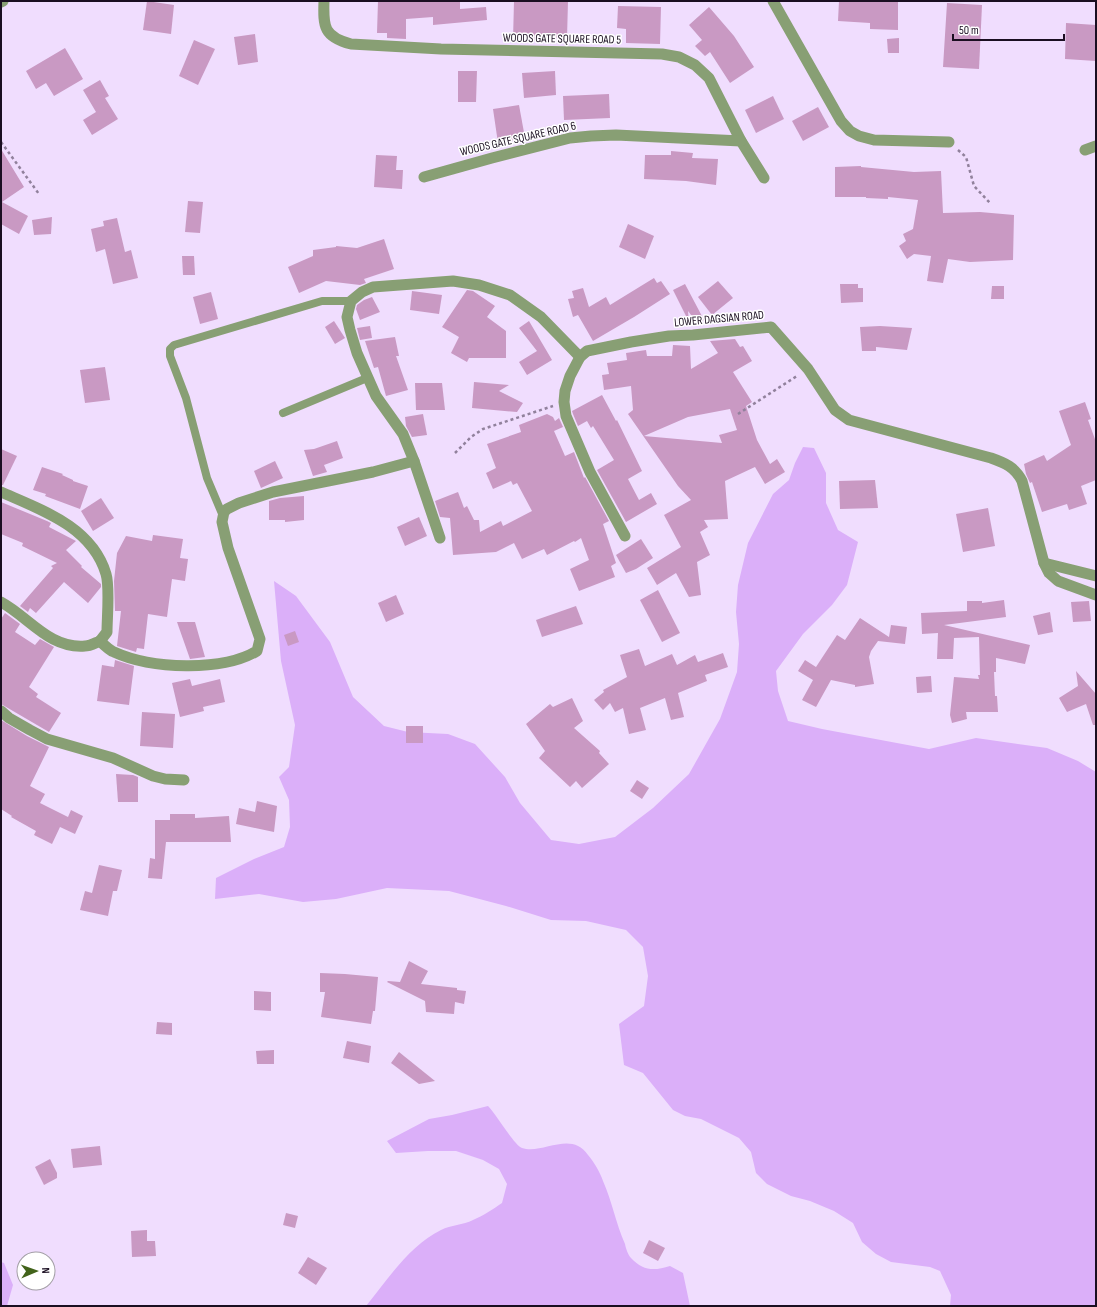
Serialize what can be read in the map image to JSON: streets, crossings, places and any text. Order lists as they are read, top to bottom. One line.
{"streets":{"street":["WOODS GATE SQUARE ROAD 5","WOODS GATE SQUARE ROAD 6","LOWER DAGSIAN ROAD"]},"crossings":[["WOODS GATE SQUARE ROAD 5","WOODS GATE SQUARE ROAD 6"]],"scale_bar":"50 m","north":"right"}
